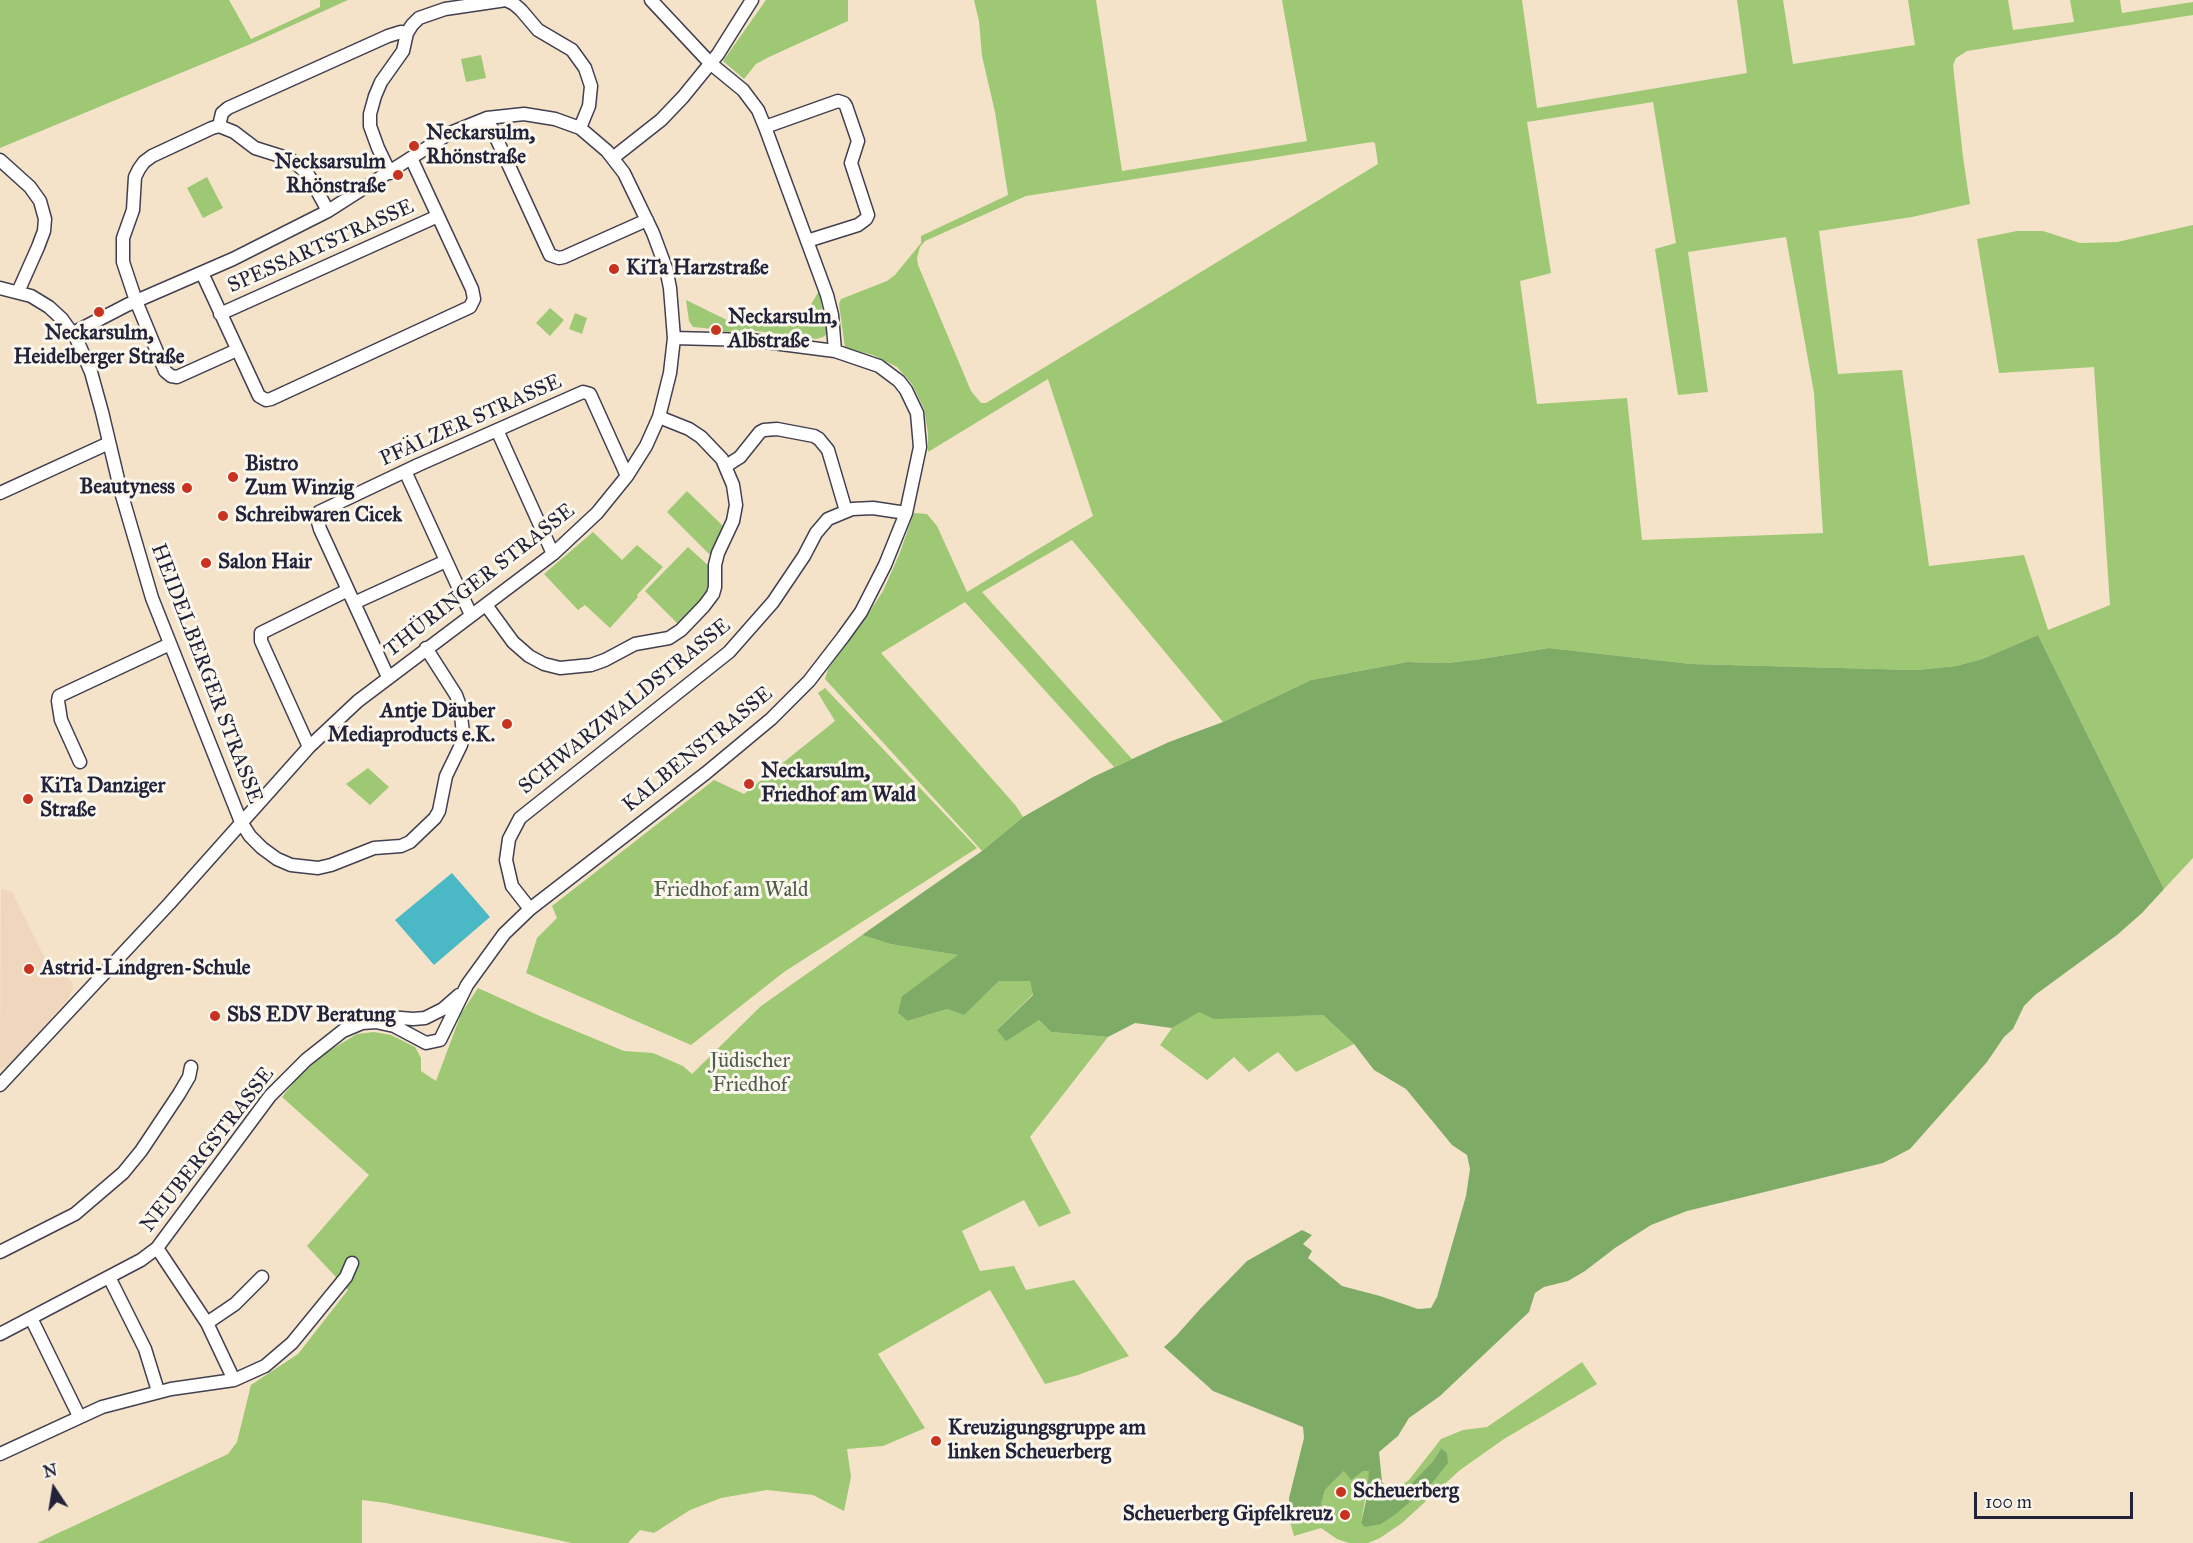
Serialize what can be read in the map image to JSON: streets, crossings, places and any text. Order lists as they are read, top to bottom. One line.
{"streets":{"street":["SPESSARTSTRASSE","PFÄLZER STRASSE","THÜRINGER STRASSE","HEIDELBERGER STRASSE","SCHWARZWALDSTRASSE","KALBENSTRASSE","NEUBERGSTRASSE"]},"crossings":[["PFÄLZER STRASSE","THÜRINGER STRASSE"],["THÜRINGER STRASSE","HEIDELBERGER STRASSE"],["THÜRINGER STRASSE","KALBENSTRASSE"],["SCHWARZWALDSTRASSE","KALBENSTRASSE"],["KALBENSTRASSE","NEUBERGSTRASSE"]],"parks":["Friedhof am Wald","Jüdischer Friedhof"],"places":["Neckarsulm, Rhönstraße","Necksarsulm Rhönstraße","KiTa Harzstraße","Neckarsulm, Heidelberger Straße","Neckarsulm, Albstraße","Bistro Zum Winzig","Beautyness","Schreibwaren Cicek","Salon Hair","Antje Däuber Mediaproducts e.K.","Neckarsulm, Friedhof am Wald","KiTa Danziger Straße","Astrid-Lindgren-Schule","SbS EDV Beratung","Kreuzigungsgruppe am linken Scheuerberg","Scheuerberg","Scheuerberg Gipfelkreuz"],"scale_bar":"100 m","north":"top"}
